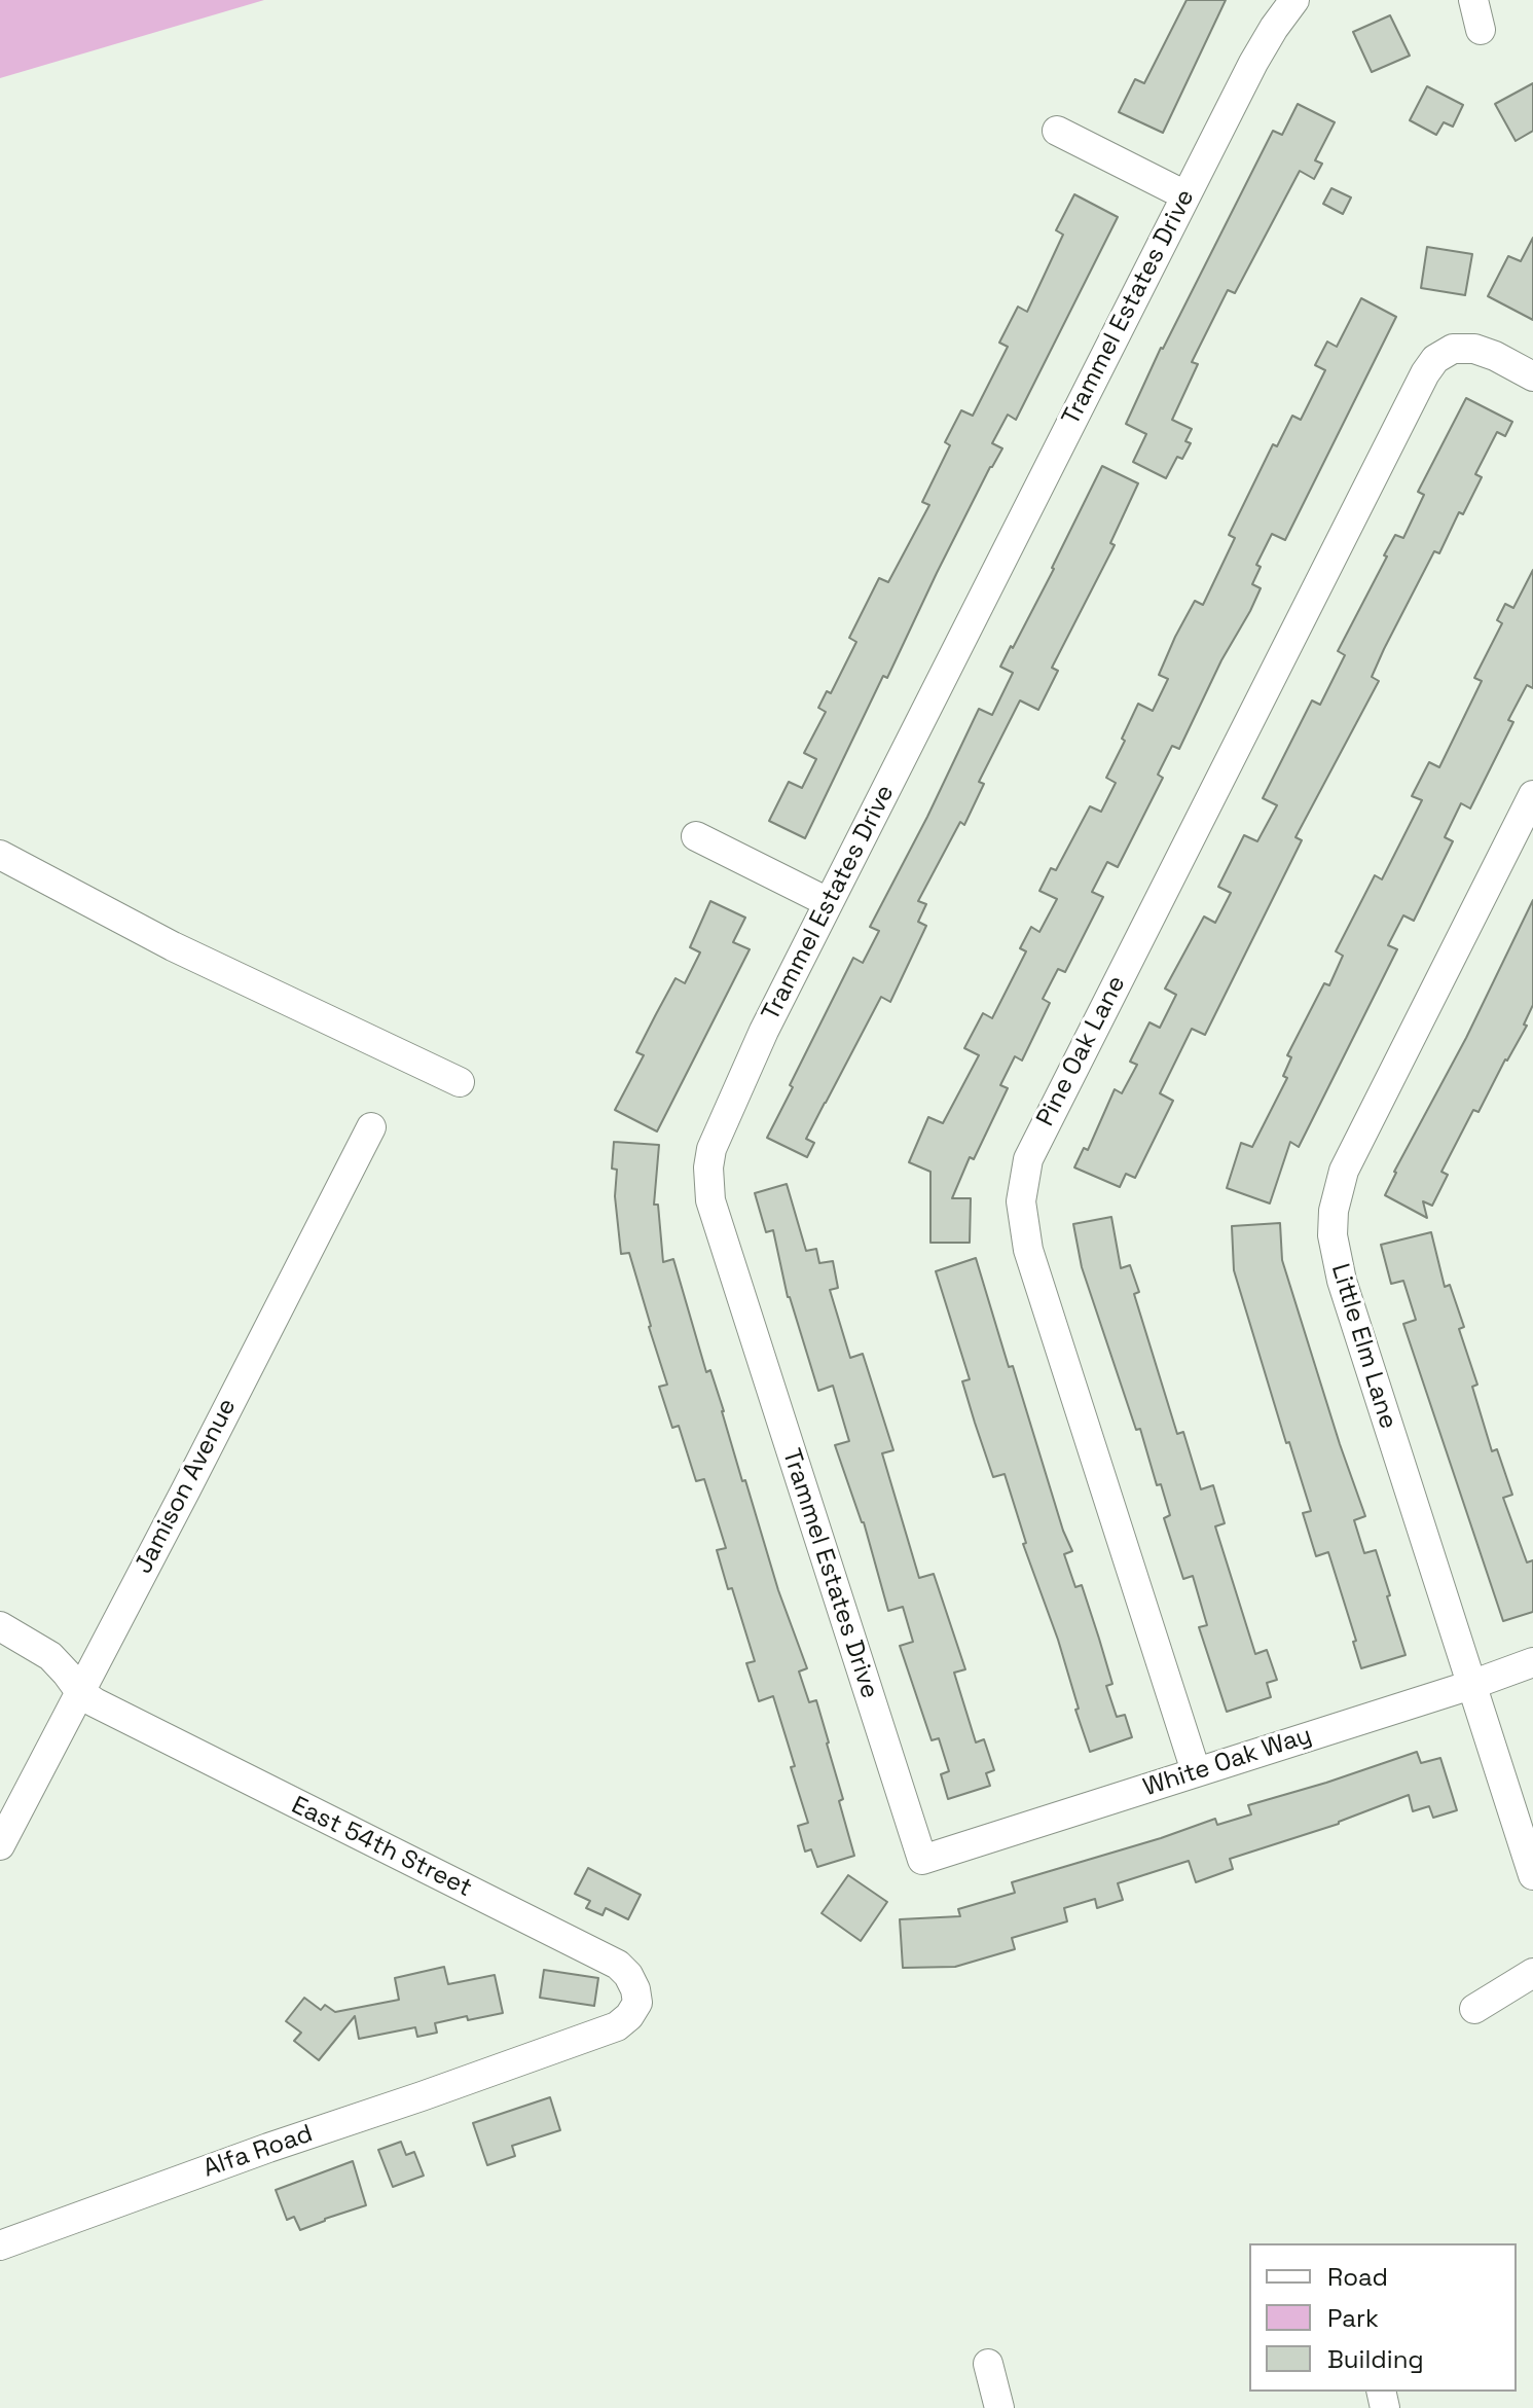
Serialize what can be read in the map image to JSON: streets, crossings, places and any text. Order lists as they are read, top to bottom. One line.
{"streets":{"street":["Trammel Estates Drive","Pine Oak Lane","Little Elm Lane","Jamison Avenue","White Oak Way","East 54th Street","Alfa Road"]},"crossings":[["Trammel Estates Drive","White Oak Way"],["Pine Oak Lane","White Oak Way"],["Little Elm Lane","White Oak Way"],["Jamison Avenue","East 54th Street"],["East 54th Street","Alfa Road"]],"legend":["Road","Park","Building"]}
